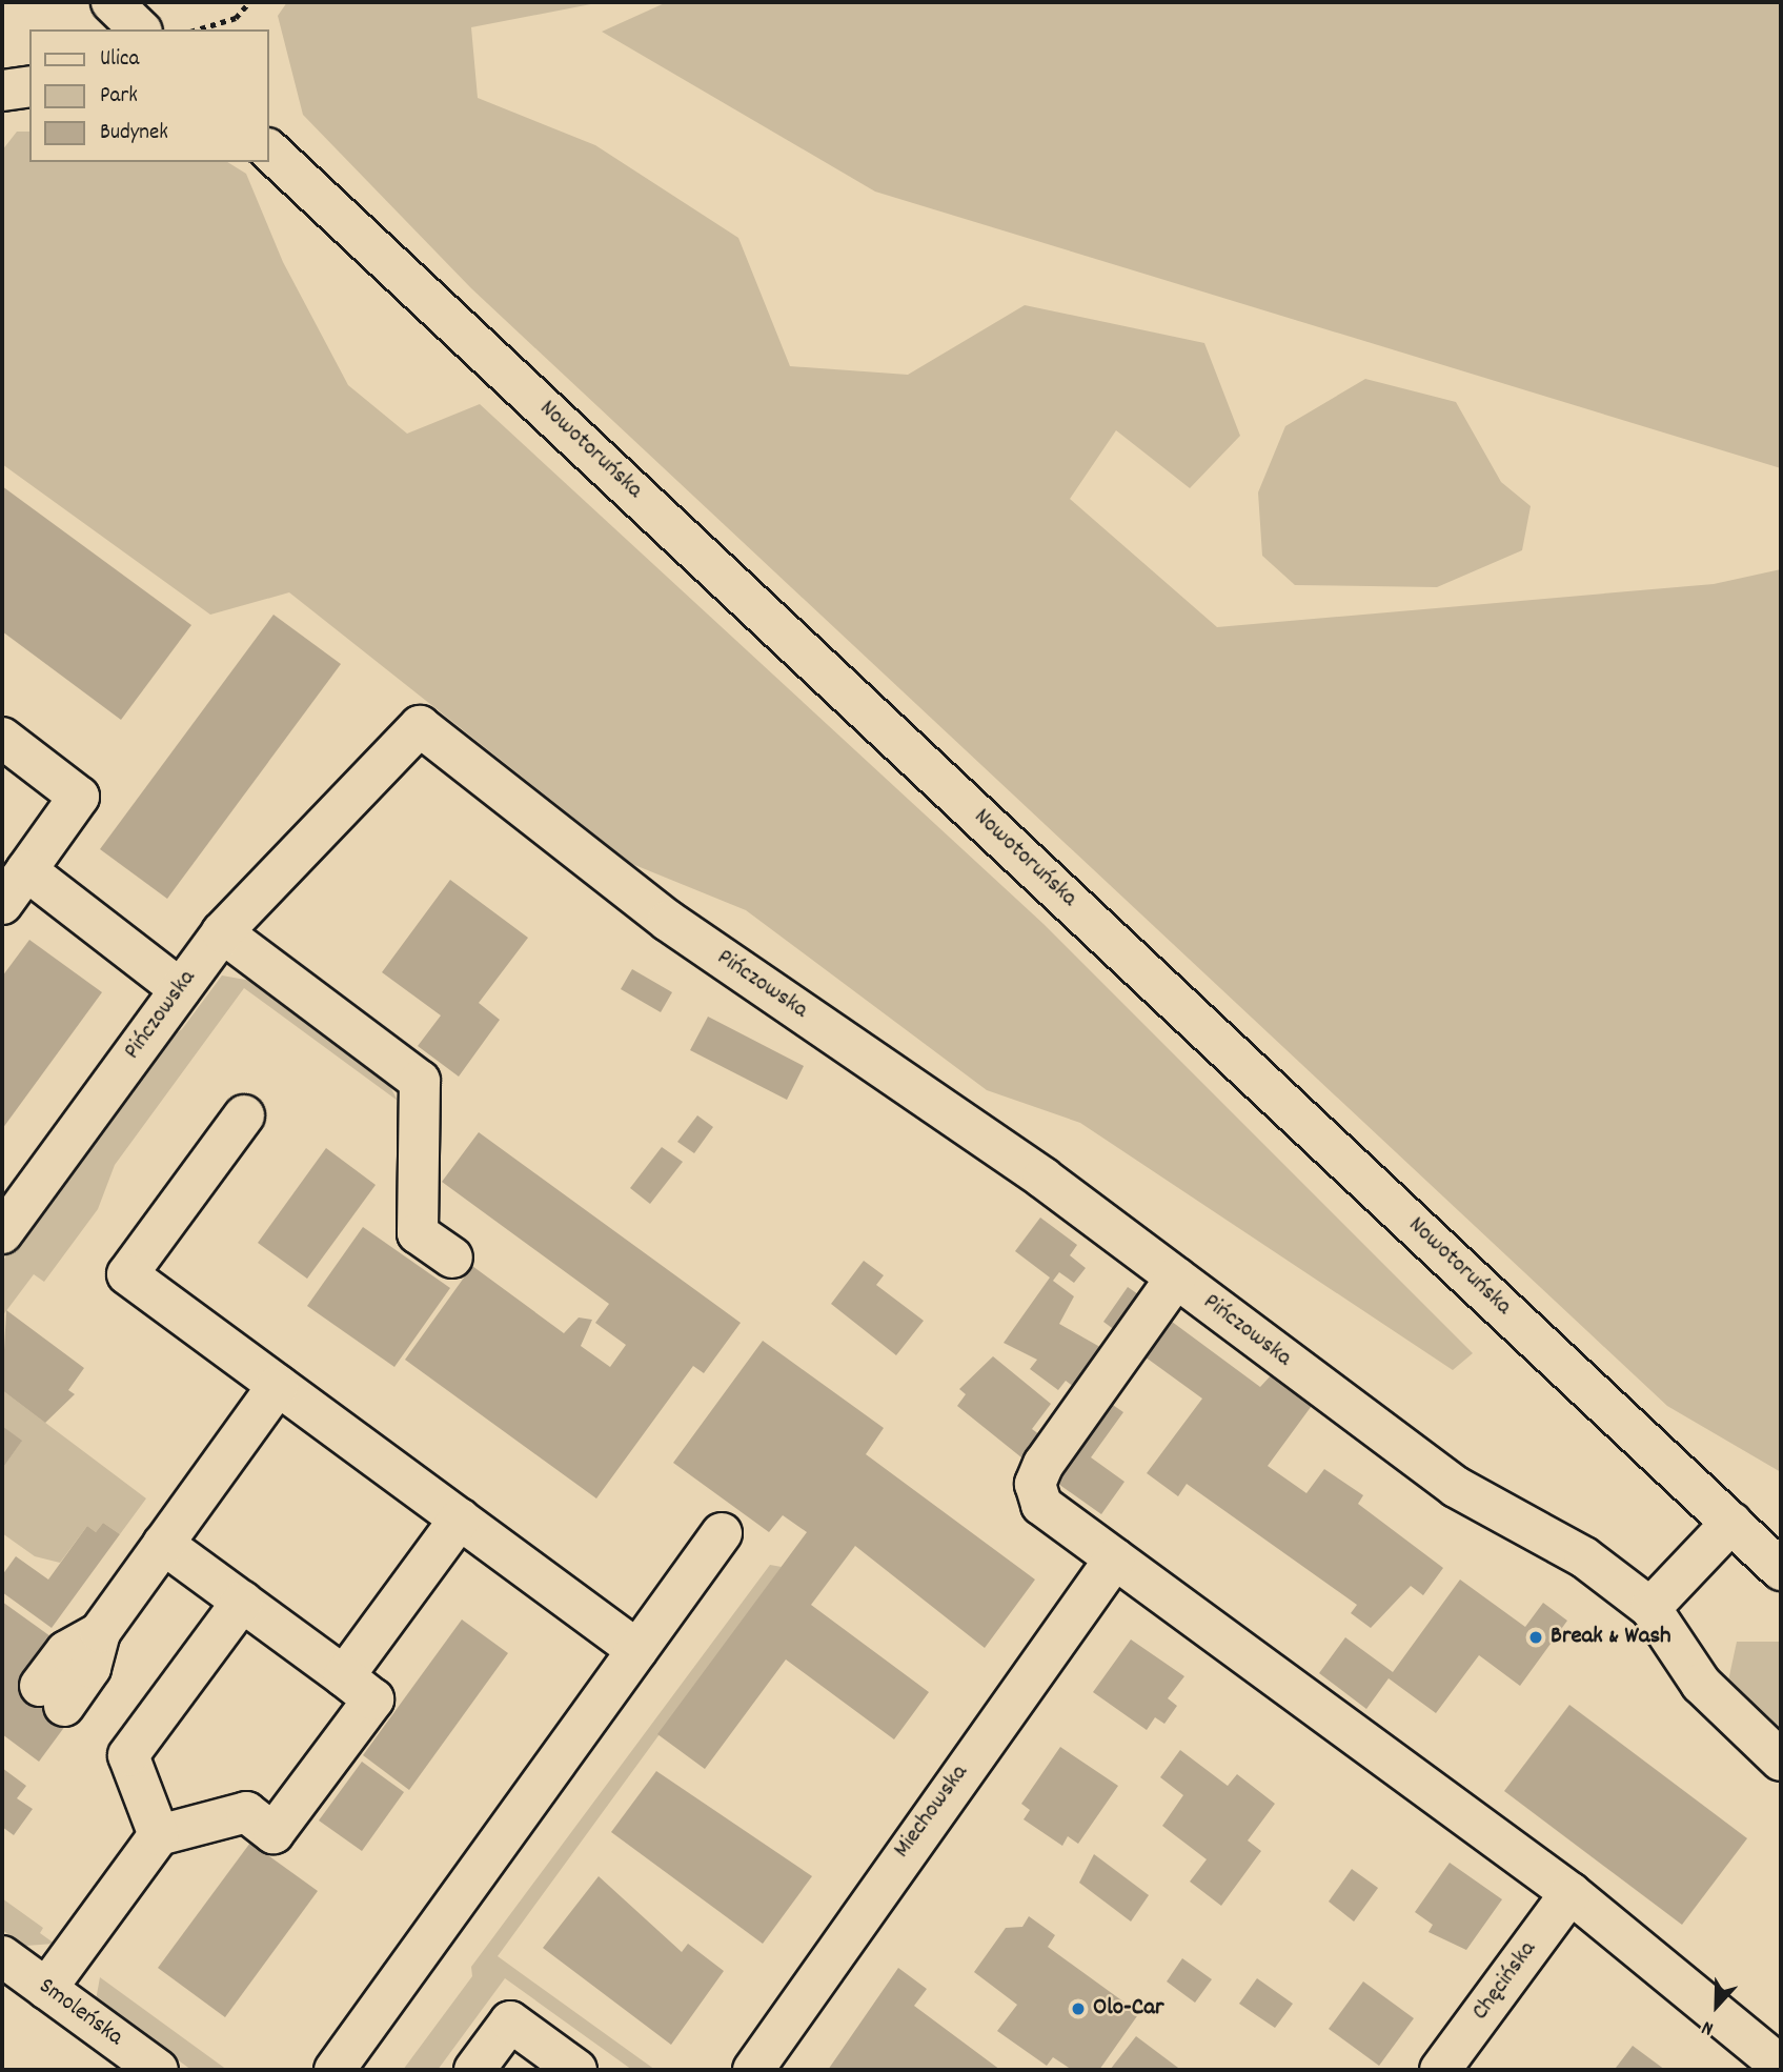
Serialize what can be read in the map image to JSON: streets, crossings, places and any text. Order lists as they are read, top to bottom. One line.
{"streets":{"street":["Nowotoruńska","Pińczowska","Miechowska","Chęcińska","Smoleńska"]},"places":["Break & Wash","Olo-Car"],"legend":["Ulica","Park","Budynek"],"north":"bottom"}
